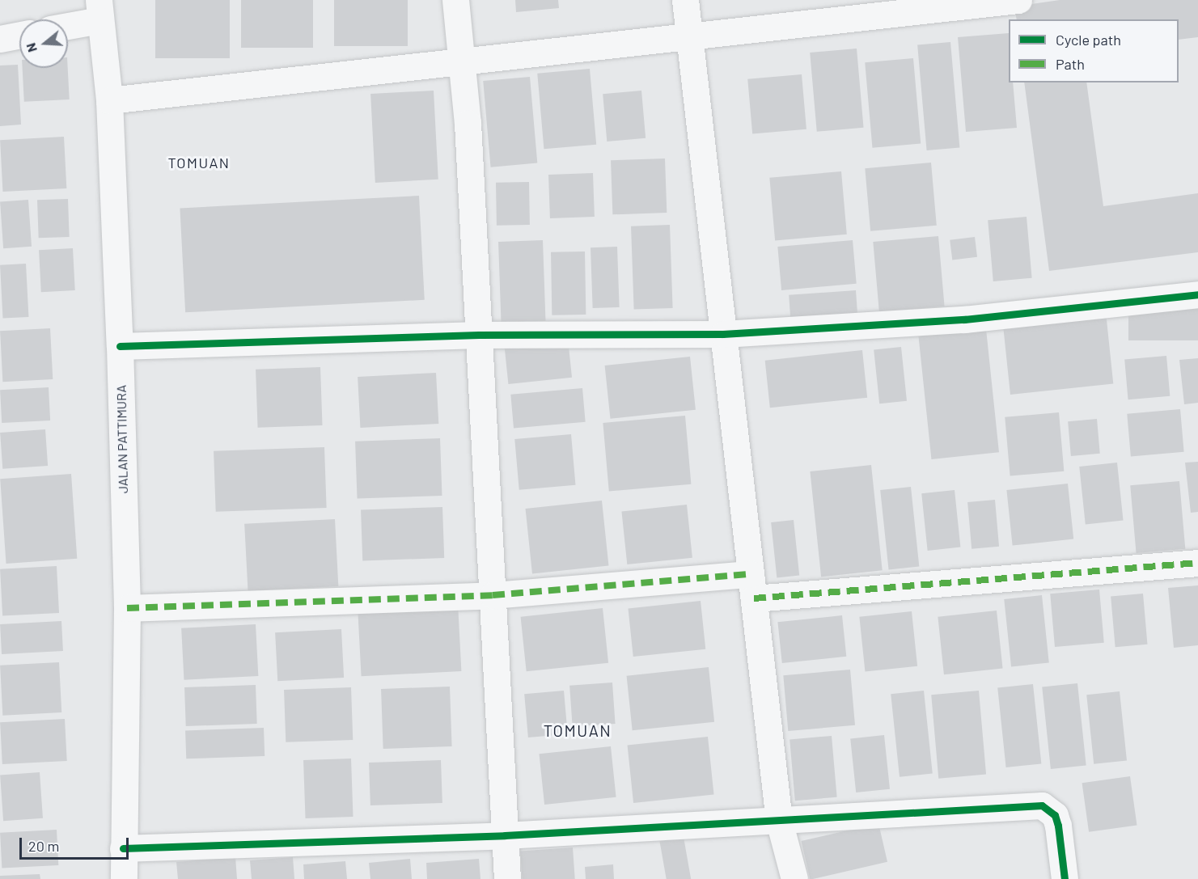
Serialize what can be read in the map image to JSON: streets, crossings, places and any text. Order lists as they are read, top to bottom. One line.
{"streets":{"street":["JALAN PATTIMURA"]},"districts":["TOMUAN","TOMUAN"],"legend":["Cycle path","Path"],"scale_bar":"20 m","north":"left"}
